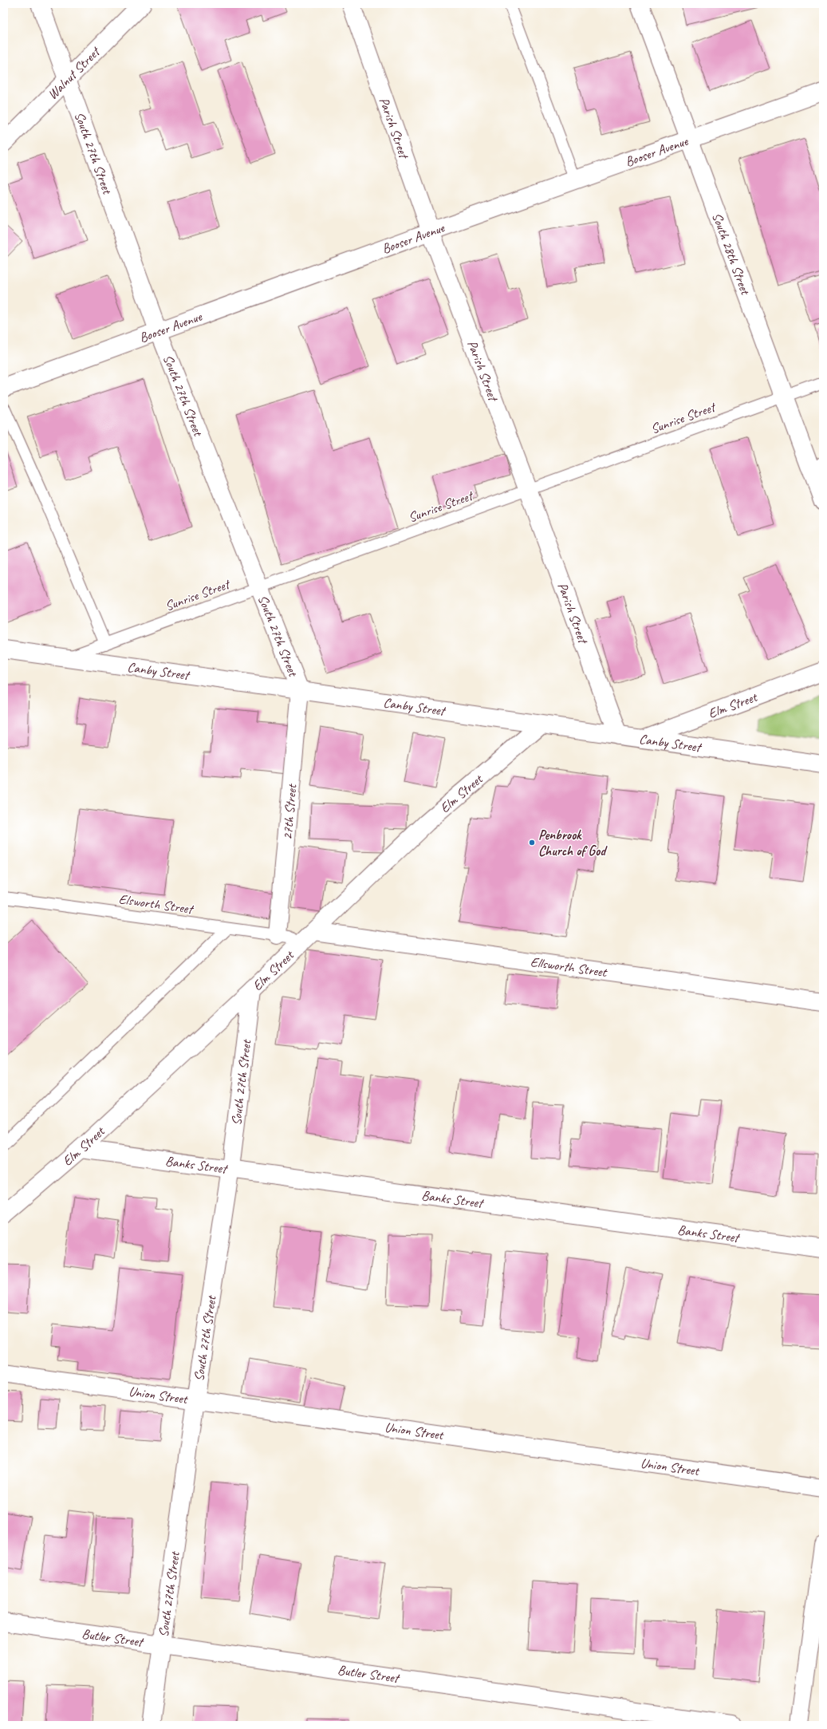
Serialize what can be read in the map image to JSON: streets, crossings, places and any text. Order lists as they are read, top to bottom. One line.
{"streets":{"street":["Walnut Street","Parish Street","Booser Avenue","South 27th Street","South 28th Street","Canby Street","Elm Street","27th Street","Ellsworth Street","Banks Street","Union Street","Butler Street"],"lane":["Sunrise Street","Elsworth Street"]},"crossings":[["Walnut Street","South 27th Street"],["Parish Street","Booser Avenue"],["Parish Street","Sunrise Street"],["Parish Street","Canby Street"],["Booser Avenue","South 27th Street"],["Booser Avenue","South 28th Street"],["South 27th Street","Sunrise Street"],["South 27th Street","Canby Street"],["South 27th Street","Elm Street"],["South 27th Street","27th Street"],["South 27th Street","Banks Street"],["South 27th Street","Union Street"],["South 27th Street","Butler Street"],["South 28th Street","Sunrise Street"],["Sunrise Street","Canby Street"],["Canby Street","Elm Street"],["Canby Street","27th Street"],["Elm Street","Elsworth Street"],["Elm Street","Ellsworth Street"],["Elm Street","Banks Street"],["27th Street","Elsworth Street"]],"places":["Penbrook Church of God"]}
